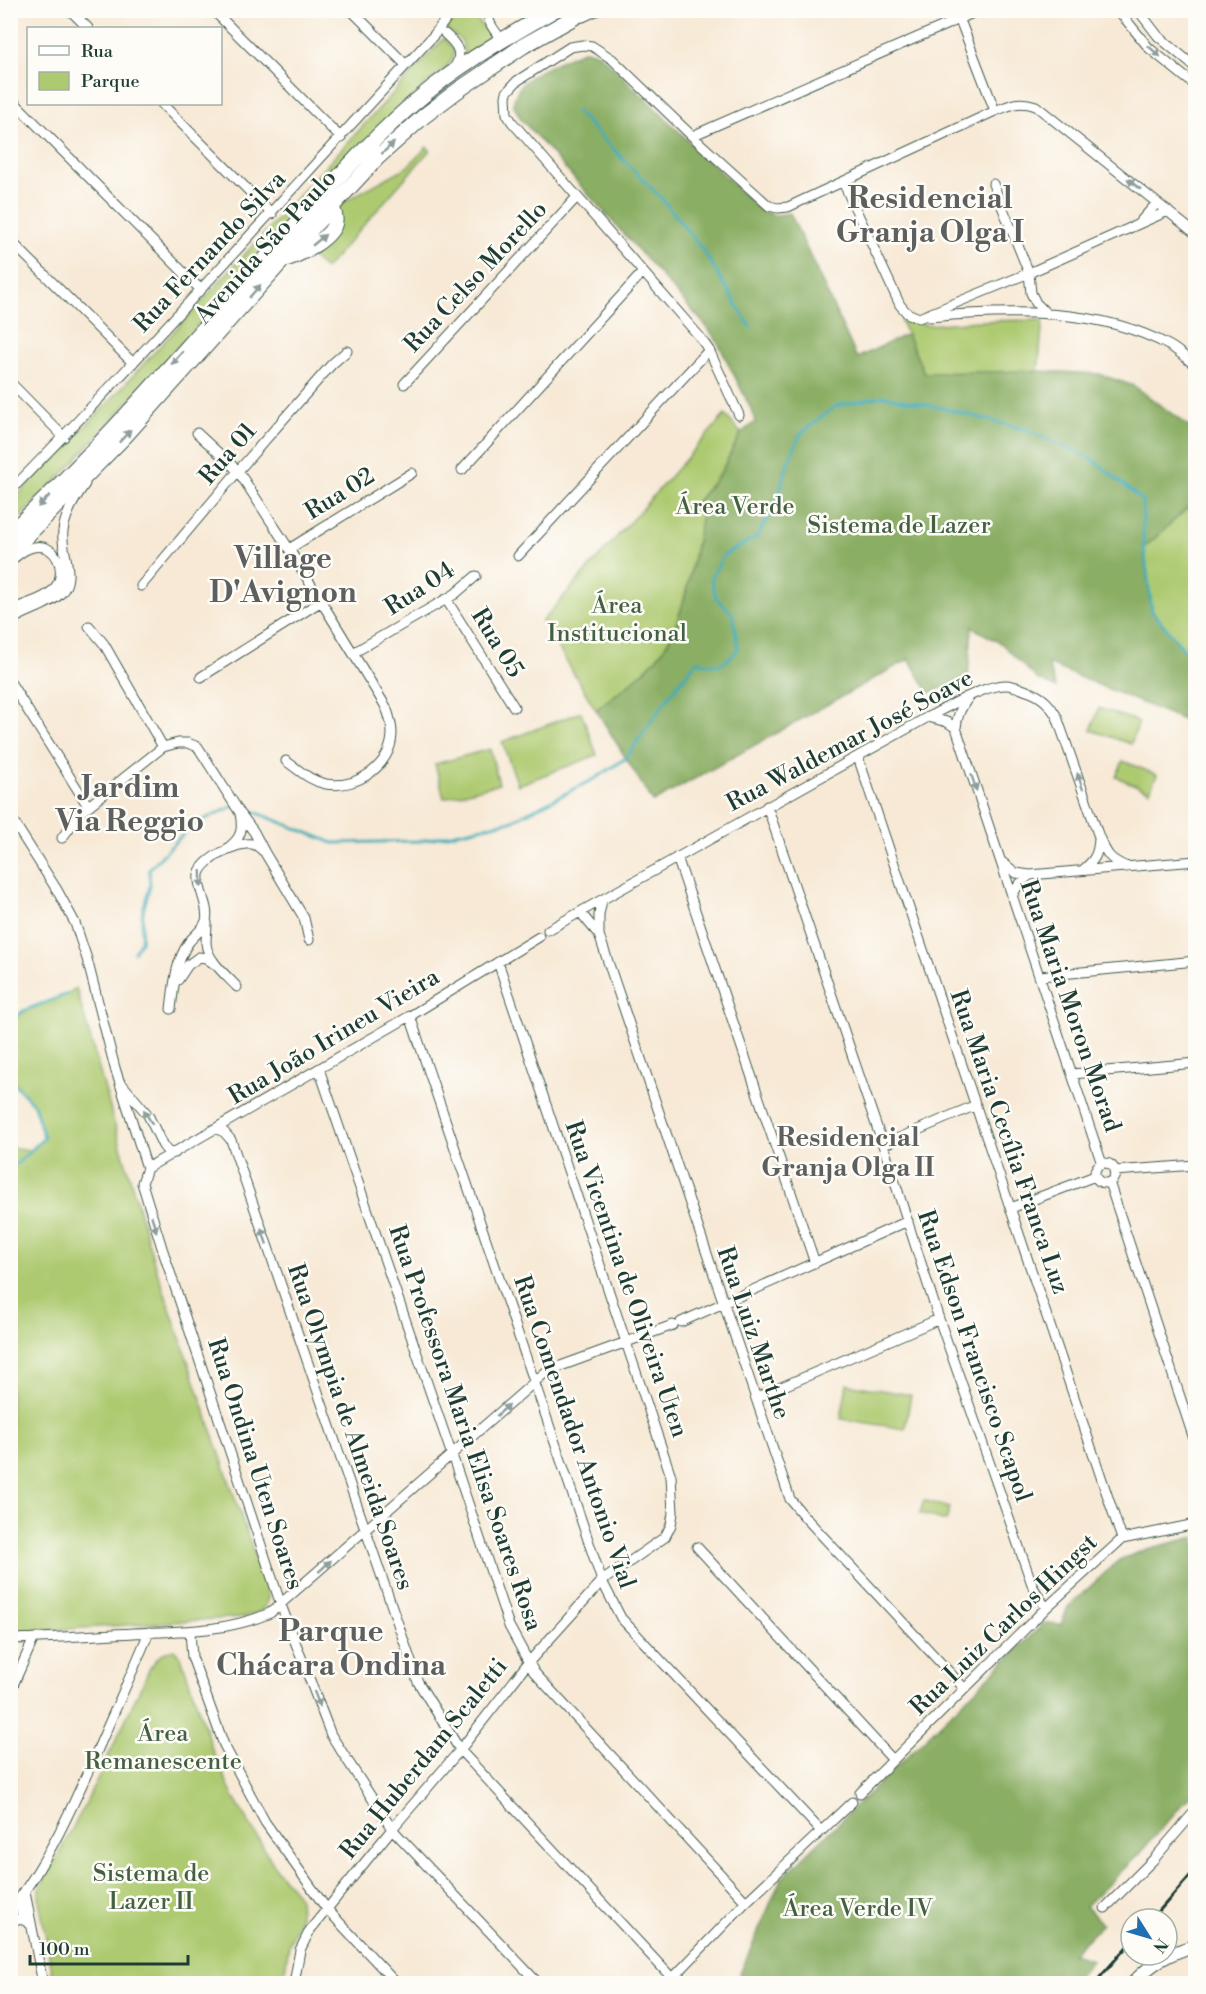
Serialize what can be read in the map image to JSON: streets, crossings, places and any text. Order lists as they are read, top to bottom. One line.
{"streets":{"main road":["Avenida São Paulo"],"street":["Rua Fernando Silva","Rua Celso Morello","Rua 01","Rua 02","Rua 04","Rua 05","Rua Waldemar José Soave","Rua Maria Moron Morad","Rua João Irineu Vieira","Rua Maria Cecília Franca Luz","Rua Vicentina de Oliveira Uten","Rua Luiz Marthe","Rua Edson Francisco Scapol","Rua Olympia de Almeida Soares","Rua Professora Maria Elisa Soares Rosa","Rua Comendador Antonio Vial","Rua Ondina Uten Soares","Rua Luiz Carlos Hingst","Rua Huberdam Scaletti"]},"crossings":[["Rua 04","Rua 05"],["Rua Waldemar José Soave","Rua Maria Cecília Franca Luz"],["Rua Waldemar José Soave","Rua Edson Francisco Scapol"],["Rua João Irineu Vieira","Rua Vicentina de Oliveira Uten"],["Rua João Irineu Vieira","Rua Olympia de Almeida Soares"],["Rua João Irineu Vieira","Rua Professora Maria Elisa Soares Rosa"],["Rua João Irineu Vieira","Rua Comendador Antonio Vial"],["Rua João Irineu Vieira","Rua Ondina Uten Soares"],["Rua Maria Cecília Franca Luz","Rua Luiz Carlos Hingst"],["Rua Vicentina de Oliveira Uten","Rua Comendador Antonio Vial"],["Rua Vicentina de Oliveira Uten","Rua Huberdam Scaletti"],["Rua Luiz Marthe","Rua Luiz Carlos Hingst"],["Rua Edson Francisco Scapol","Rua Luiz Carlos Hingst"],["Rua Olympia de Almeida Soares","Rua Huberdam Scaletti"],["Rua Professora Maria Elisa Soares Rosa","Rua Huberdam Scaletti"],["Rua Comendador Antonio Vial","Rua Huberdam Scaletti"],["Rua Ondina Uten Soares","Rua Huberdam Scaletti"]],"one_way":["Rua Olympia de Almeida Soares","Rua Ondina Uten Soares"],"districts":["Residencial Granja Olga I","Village D'Avignon","Jardim Via Reggio","Residencial Granja Olga II","Parque Chácara Ondina"],"parks":["Área Verde","Sistema de Lazer","Área Institucional","Área Remanescente","Sistema de Lazer II","Área Verde IV"],"legend":["Rua","Parque"],"scale_bar":"100 m","north":"bottom right"}
